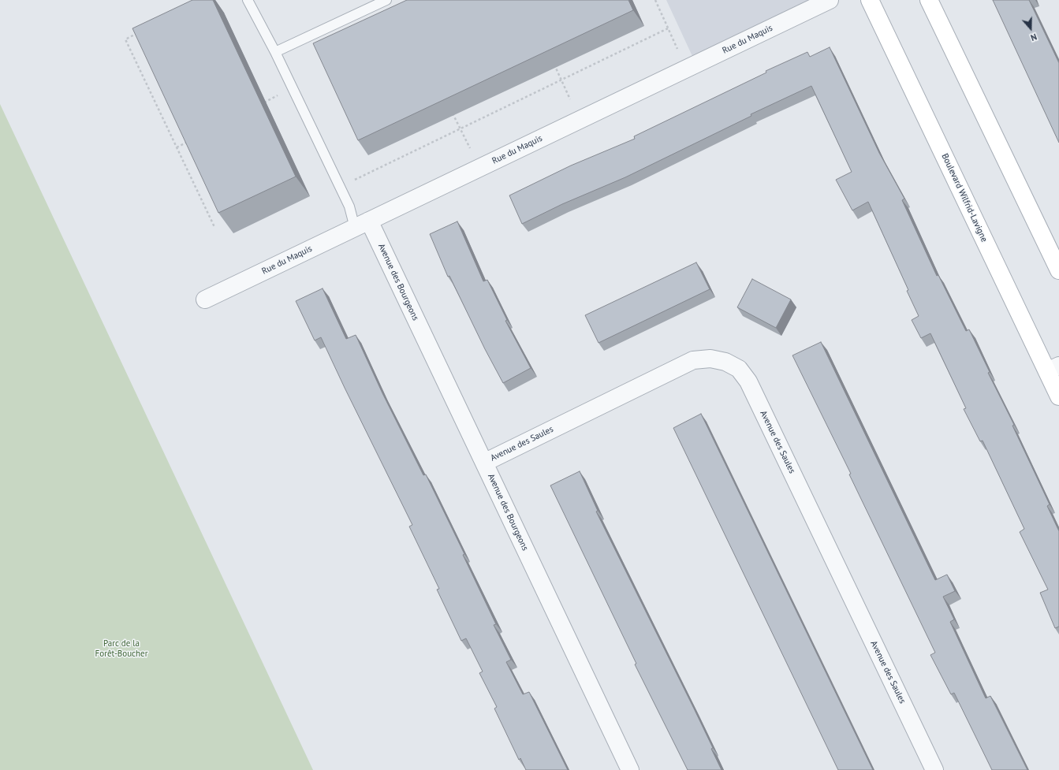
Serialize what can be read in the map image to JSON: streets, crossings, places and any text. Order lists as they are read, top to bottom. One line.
{"streets":{"street":["Rue du Maquis","Boulevard Wilfrid-Lavigne","Avenue des Bourgeons","Avenue des Saules"]},"crossings":[["Rue du Maquis","Avenue des Bourgeons"],["Avenue des Bourgeons","Avenue des Saules"]],"parks":["Parc de la Forêt-Boucher"],"north":"bottom"}
